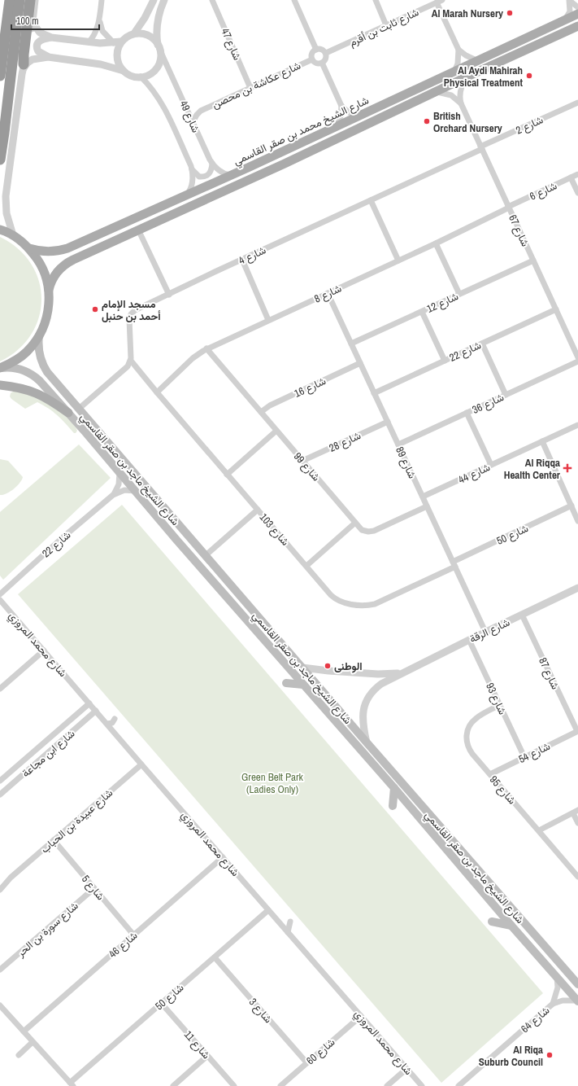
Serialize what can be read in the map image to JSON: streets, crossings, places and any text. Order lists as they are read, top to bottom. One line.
{"streets":{"main road":["شارع الشيخ محمد بن صقر القاسمي","شارع الشيخ ماجد بن صقر القاسمي"],"street":["شارع ثابت بن أقرم","شارع 47","شارع عكاشة بن محصن","شارع 49","شارع 2","شارع 6","شارع 67","شارع 4","شارع 8","شارع 12","شارع 22","شارع 16","شارع 36","شارع 28","شارع 89","شارع 99","شارع 44","شارع 103","شارع 50","شارع الرقة","شارع محمد المروزي","شارع 87","شارع 93","شارع 54","شارع ابن مجاعة","شارع 95","شارع عبيدة بن الحباب","شارع 5","شارع سورة بن الحر","شارع 46","شارع 3","شارع 64","شارع 11","شارع 60"]},"crossings":[["شارع ثابت بن أقرم","شارع عكاشة بن محصن"],["شارع 47","شارع عكاشة بن محصن"],["شارع عكاشة بن محصن","شارع 49"],["شارع 49","شارع الشيخ محمد بن صقر القاسمي"],["شارع 2","شارع 67"],["شارع 2","شارع 4"],["شارع 6","شارع 67"],["شارع 6","شارع 8"],["شارع 67","شارع 4"],["شارع 67","شارع 8"],["شارع 67","شارع 12"],["شارع 67","شارع 22"],["شارع 4","شارع 103"],["شارع 8","شارع 89"],["شارع 8","شارع 99"],["شارع 8","شارع 103"],["شارع 12","شارع 89"],["شارع 22","شارع 89"],["شارع 22","شارع الشيخ ماجد بن صقر القاسمي"],["شارع 16","شارع 89"],["شارع 16","شارع 99"],["شارع 36","شارع 89"],["شارع 28","شارع 89"],["شارع 28","شارع 99"],["شارع 89","شارع 99"],["شارع 89","شارع 44"],["شارع 89","شارع 103"],["شارع 89","شارع 50"],["شارع 89","شارع الرقة"],["شارع الشيخ ماجد بن صقر القاسمي","شارع الرقة"],["شارع الشيخ ماجد بن صقر القاسمي","شارع 64"],["شارع 103","شارع 50"],["شارع 50","شارع محمد المروزي"],["شارع 50","شارع 3"],["شارع 50","شارع 11"],["شارع الرقة","شارع 87"],["شارع الرقة","شارع 93"],["شارع محمد المروزي","شارع ابن مجاعة"],["شارع محمد المروزي","شارع عبيدة بن الحباب"],["شارع محمد المروزي","شارع 46"],["شارع محمد المروزي","شارع 60"],["شارع 87","شارع 54"],["شارع 93","شارع 54"],["شارع 93","شارع 95"],["شارع 54","شارع 95"],["شارع عبيدة بن الحباب","شارع 5"],["شارع 5","شارع سورة بن الحر"],["شارع 5","شارع 46"],["شارع 3","شارع 60"]],"parks":["Green Belt Park (Ladies Only)"],"places":{"other":["Al Marah Nursery","Al Aydi Mahirah Physical Treatment","British Orchard Nursery","مسجد الإمام أحمد بن حنبل","الوطنی","Al Riqa Suburb Council"],"health":["Al Riqqa Health Center"]},"scale_bar":"100 m"}
